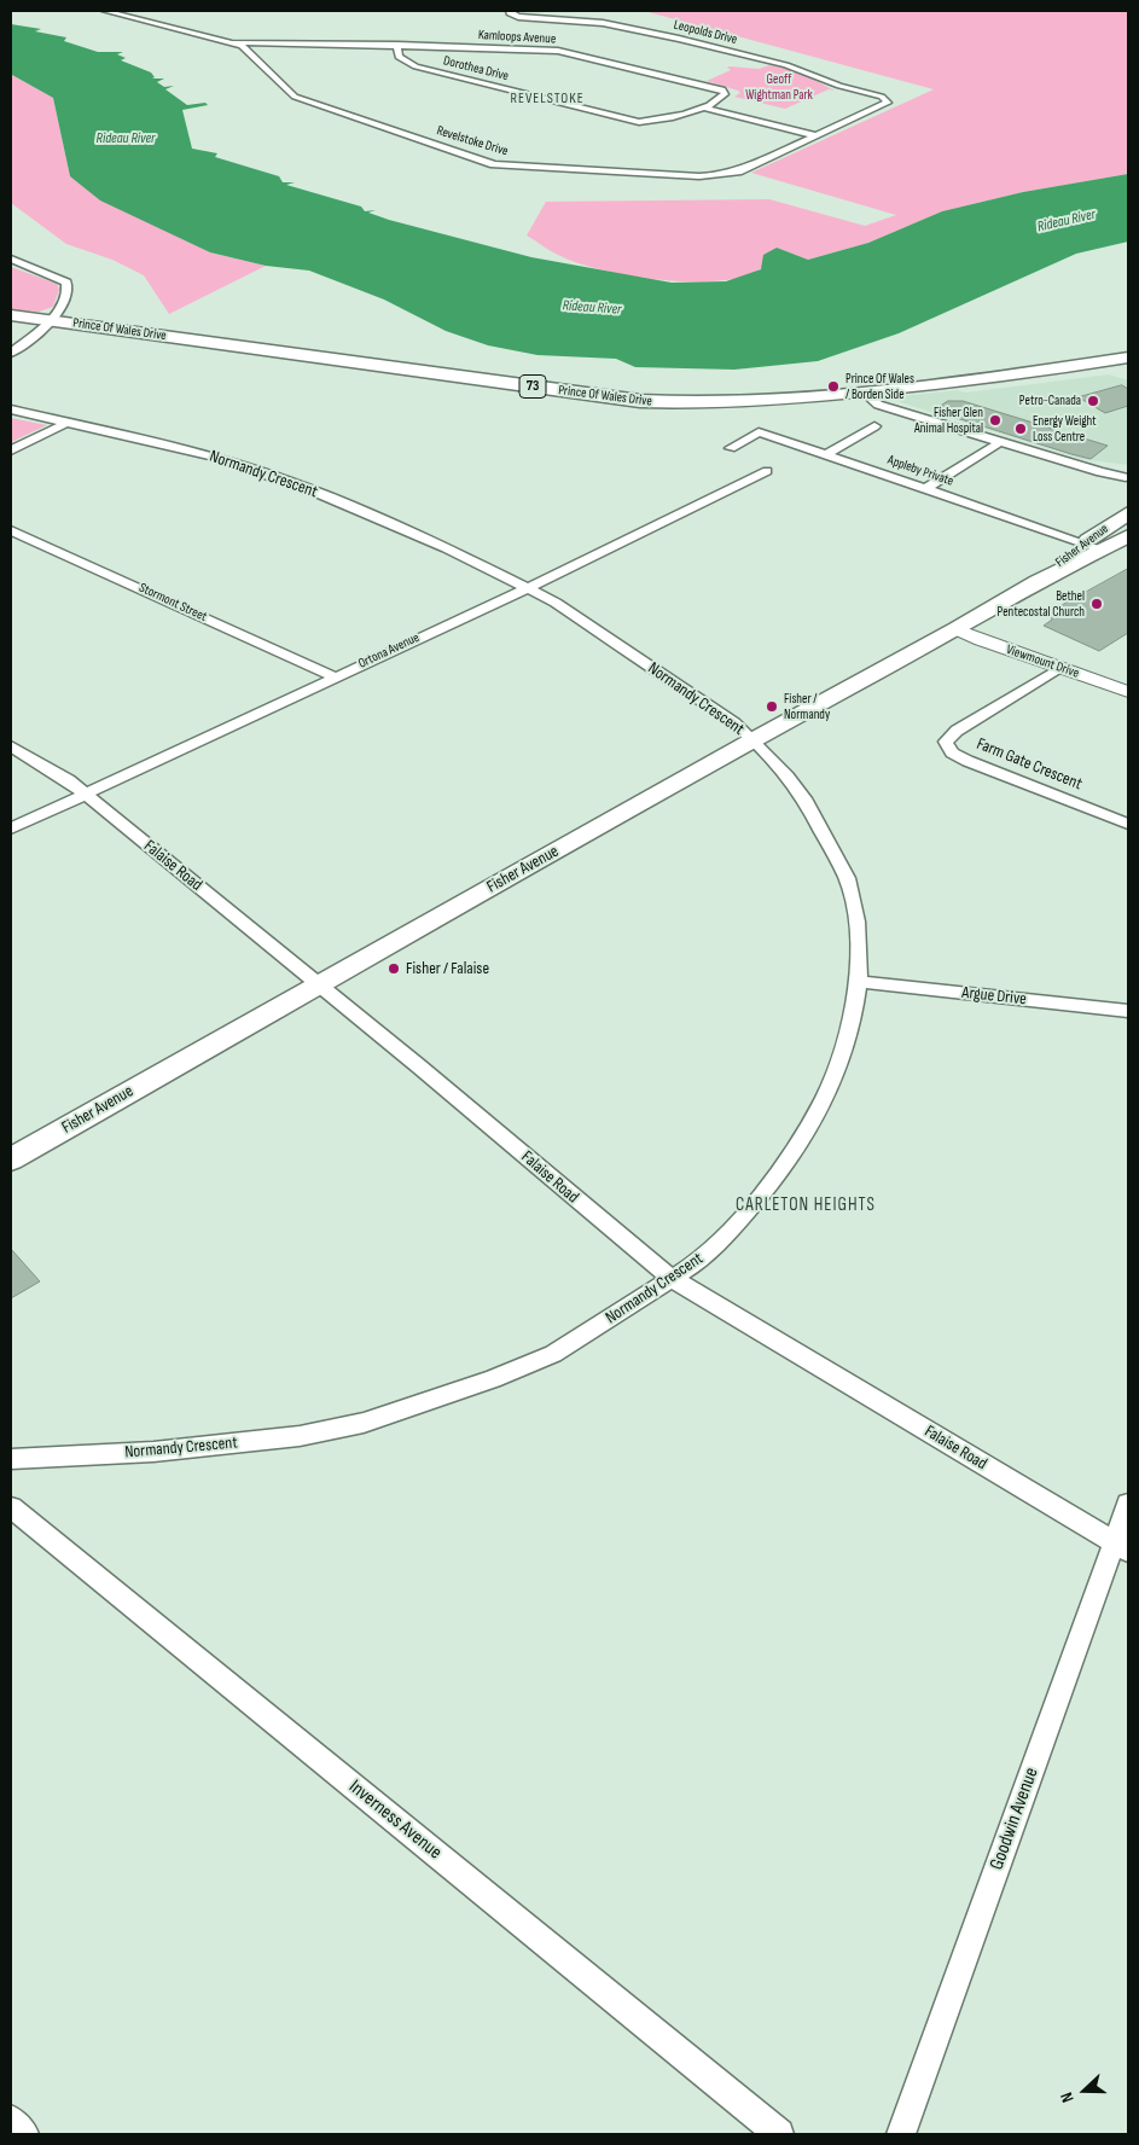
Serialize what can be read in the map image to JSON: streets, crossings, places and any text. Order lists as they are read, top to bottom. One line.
{"streets":{"main road":["Prince Of Wales Drive","73","Fisher Avenue"],"street":["Leopolds Drive","Kamloops Avenue","Dorothea Drive","Revelstoke Drive","Appleby Private","Normandy Crescent","Stormont Street","Ortona Avenue","Viewmount Drive","Farm Gate Crescent","Falaise Road","Argue Drive","Goodwin Avenue","Inverness Avenue"]},"crossings":[["Leopolds Drive","Revelstoke Drive"],["Kamloops Avenue","Dorothea Drive"],["Kamloops Avenue","Revelstoke Drive"],["Appleby Private","Fisher Avenue"],["Normandy Crescent","Fisher Avenue"],["Normandy Crescent","Ortona Avenue"],["Normandy Crescent","Falaise Road"],["Normandy Crescent","Argue Drive"],["Fisher Avenue","Viewmount Drive"],["Fisher Avenue","Falaise Road"],["Stormont Street","Ortona Avenue"],["Ortona Avenue","Falaise Road"],["Viewmount Drive","Farm Gate Crescent"],["Falaise Road","Goodwin Avenue"]],"districts":["REVELSTOKE","CARLETON HEIGHTS"],"water":["Rideau River"],"parks":["Geoff Wightman Park"],"places":["Prince Of Wales / Borden Side","Petro-Canada","Fisher Glen Animal Hospital","Energy Weight Loss Centre","Bethel Pentecostal Church","Fisher / Normandy","Fisher / Falaise"],"north":"left"}
